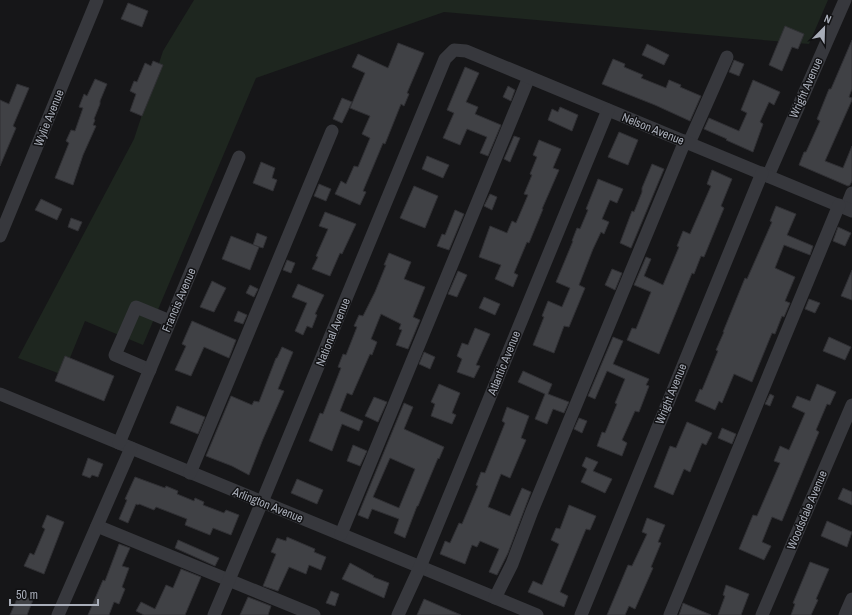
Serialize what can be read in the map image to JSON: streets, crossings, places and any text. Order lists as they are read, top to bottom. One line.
{"streets":{"street":["Wright Avenue","Wylie Avenue","Nelson Avenue","Francis Avenue","National Avenue","Atlantic Avenue","Arlington Avenue","Woodsdale Avenue"]},"crossings":[["Wright Avenue","Nelson Avenue"],["Nelson Avenue","National Avenue"],["Nelson Avenue","Atlantic Avenue"],["Francis Avenue","Arlington Avenue"],["National Avenue","Arlington Avenue"],["Atlantic Avenue","Arlington Avenue"]],"scale_bar":"50 m","north":"top right"}
